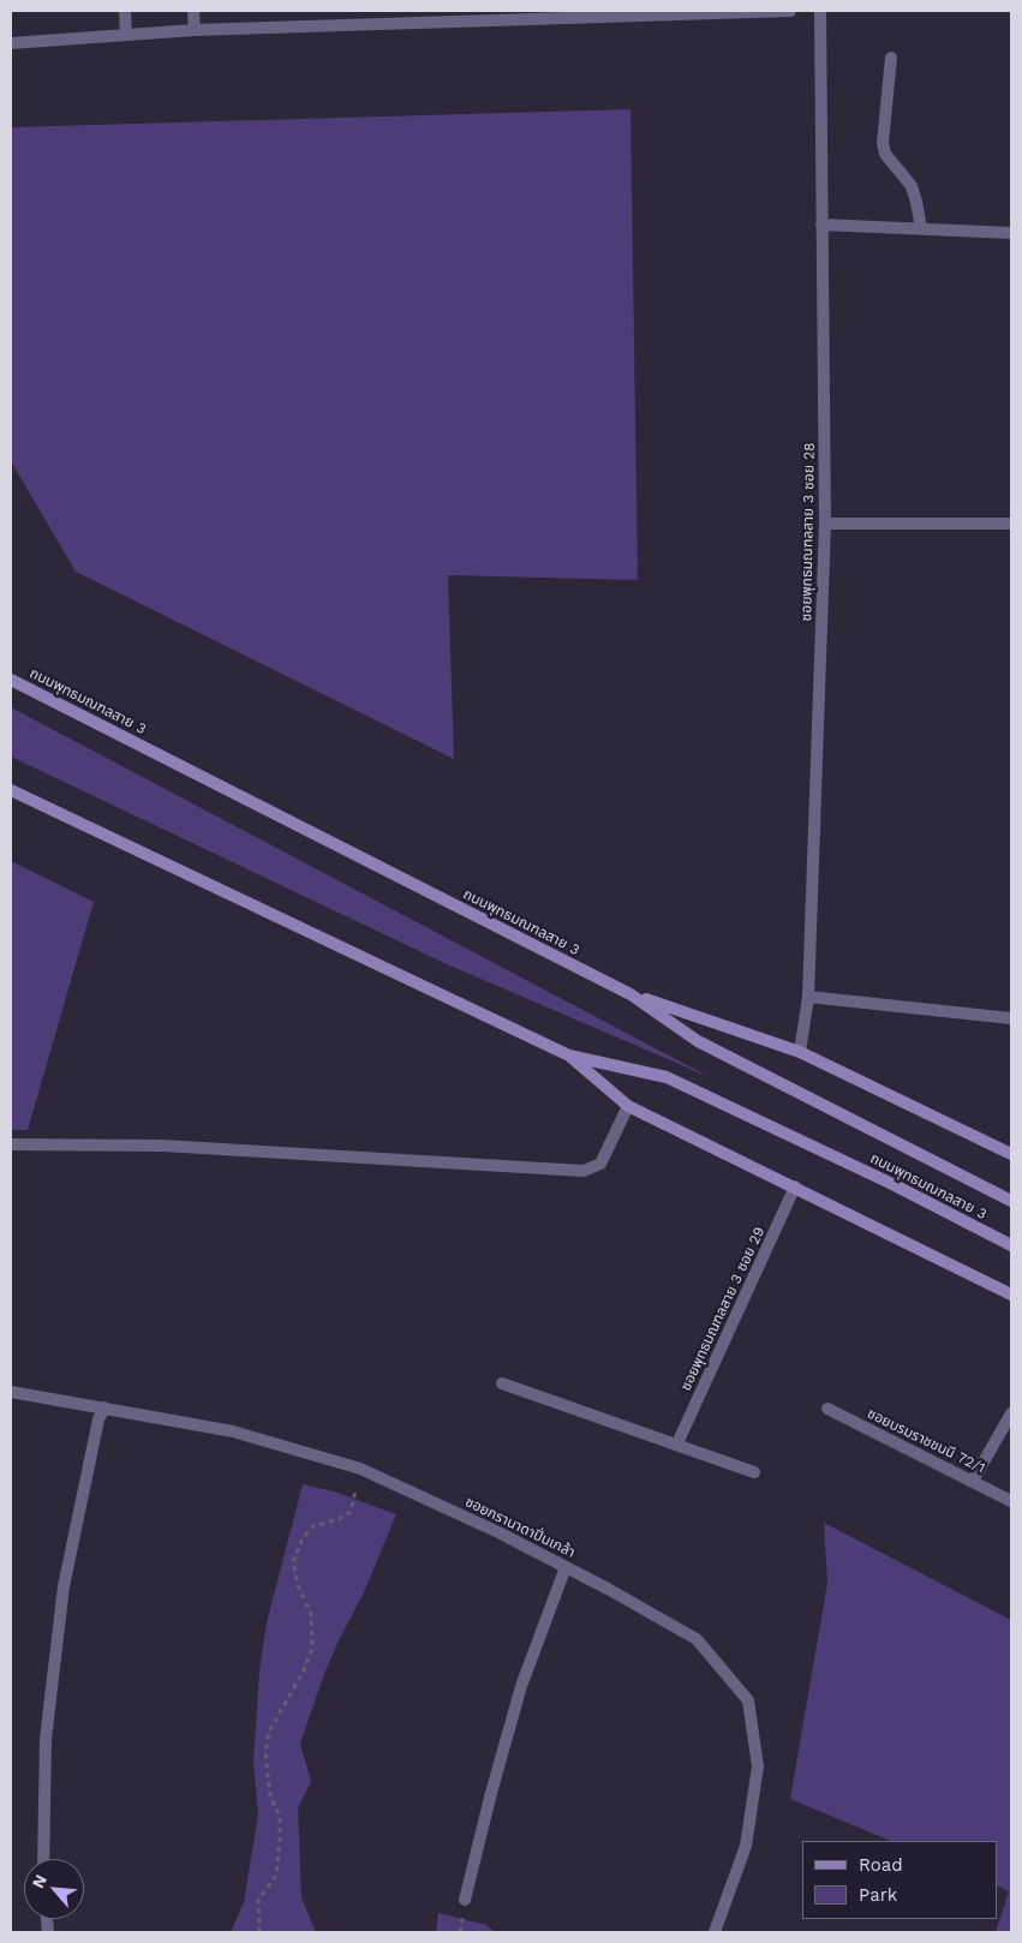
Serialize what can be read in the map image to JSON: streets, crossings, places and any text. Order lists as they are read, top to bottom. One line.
{"streets":{"main road":["ถนนพุทธมณฑลสาย 3"],"street":["ซอยพุทธมณฑลสาย 3 ซอย 28","ซอยพุทธมณฑลสาย 3 ซอย 29","ซอยบรมราชชนนี 72/1","ซอยกรานาดาปิ่นเกล้า"]},"legend":["Road","Park"],"north":"top left"}
